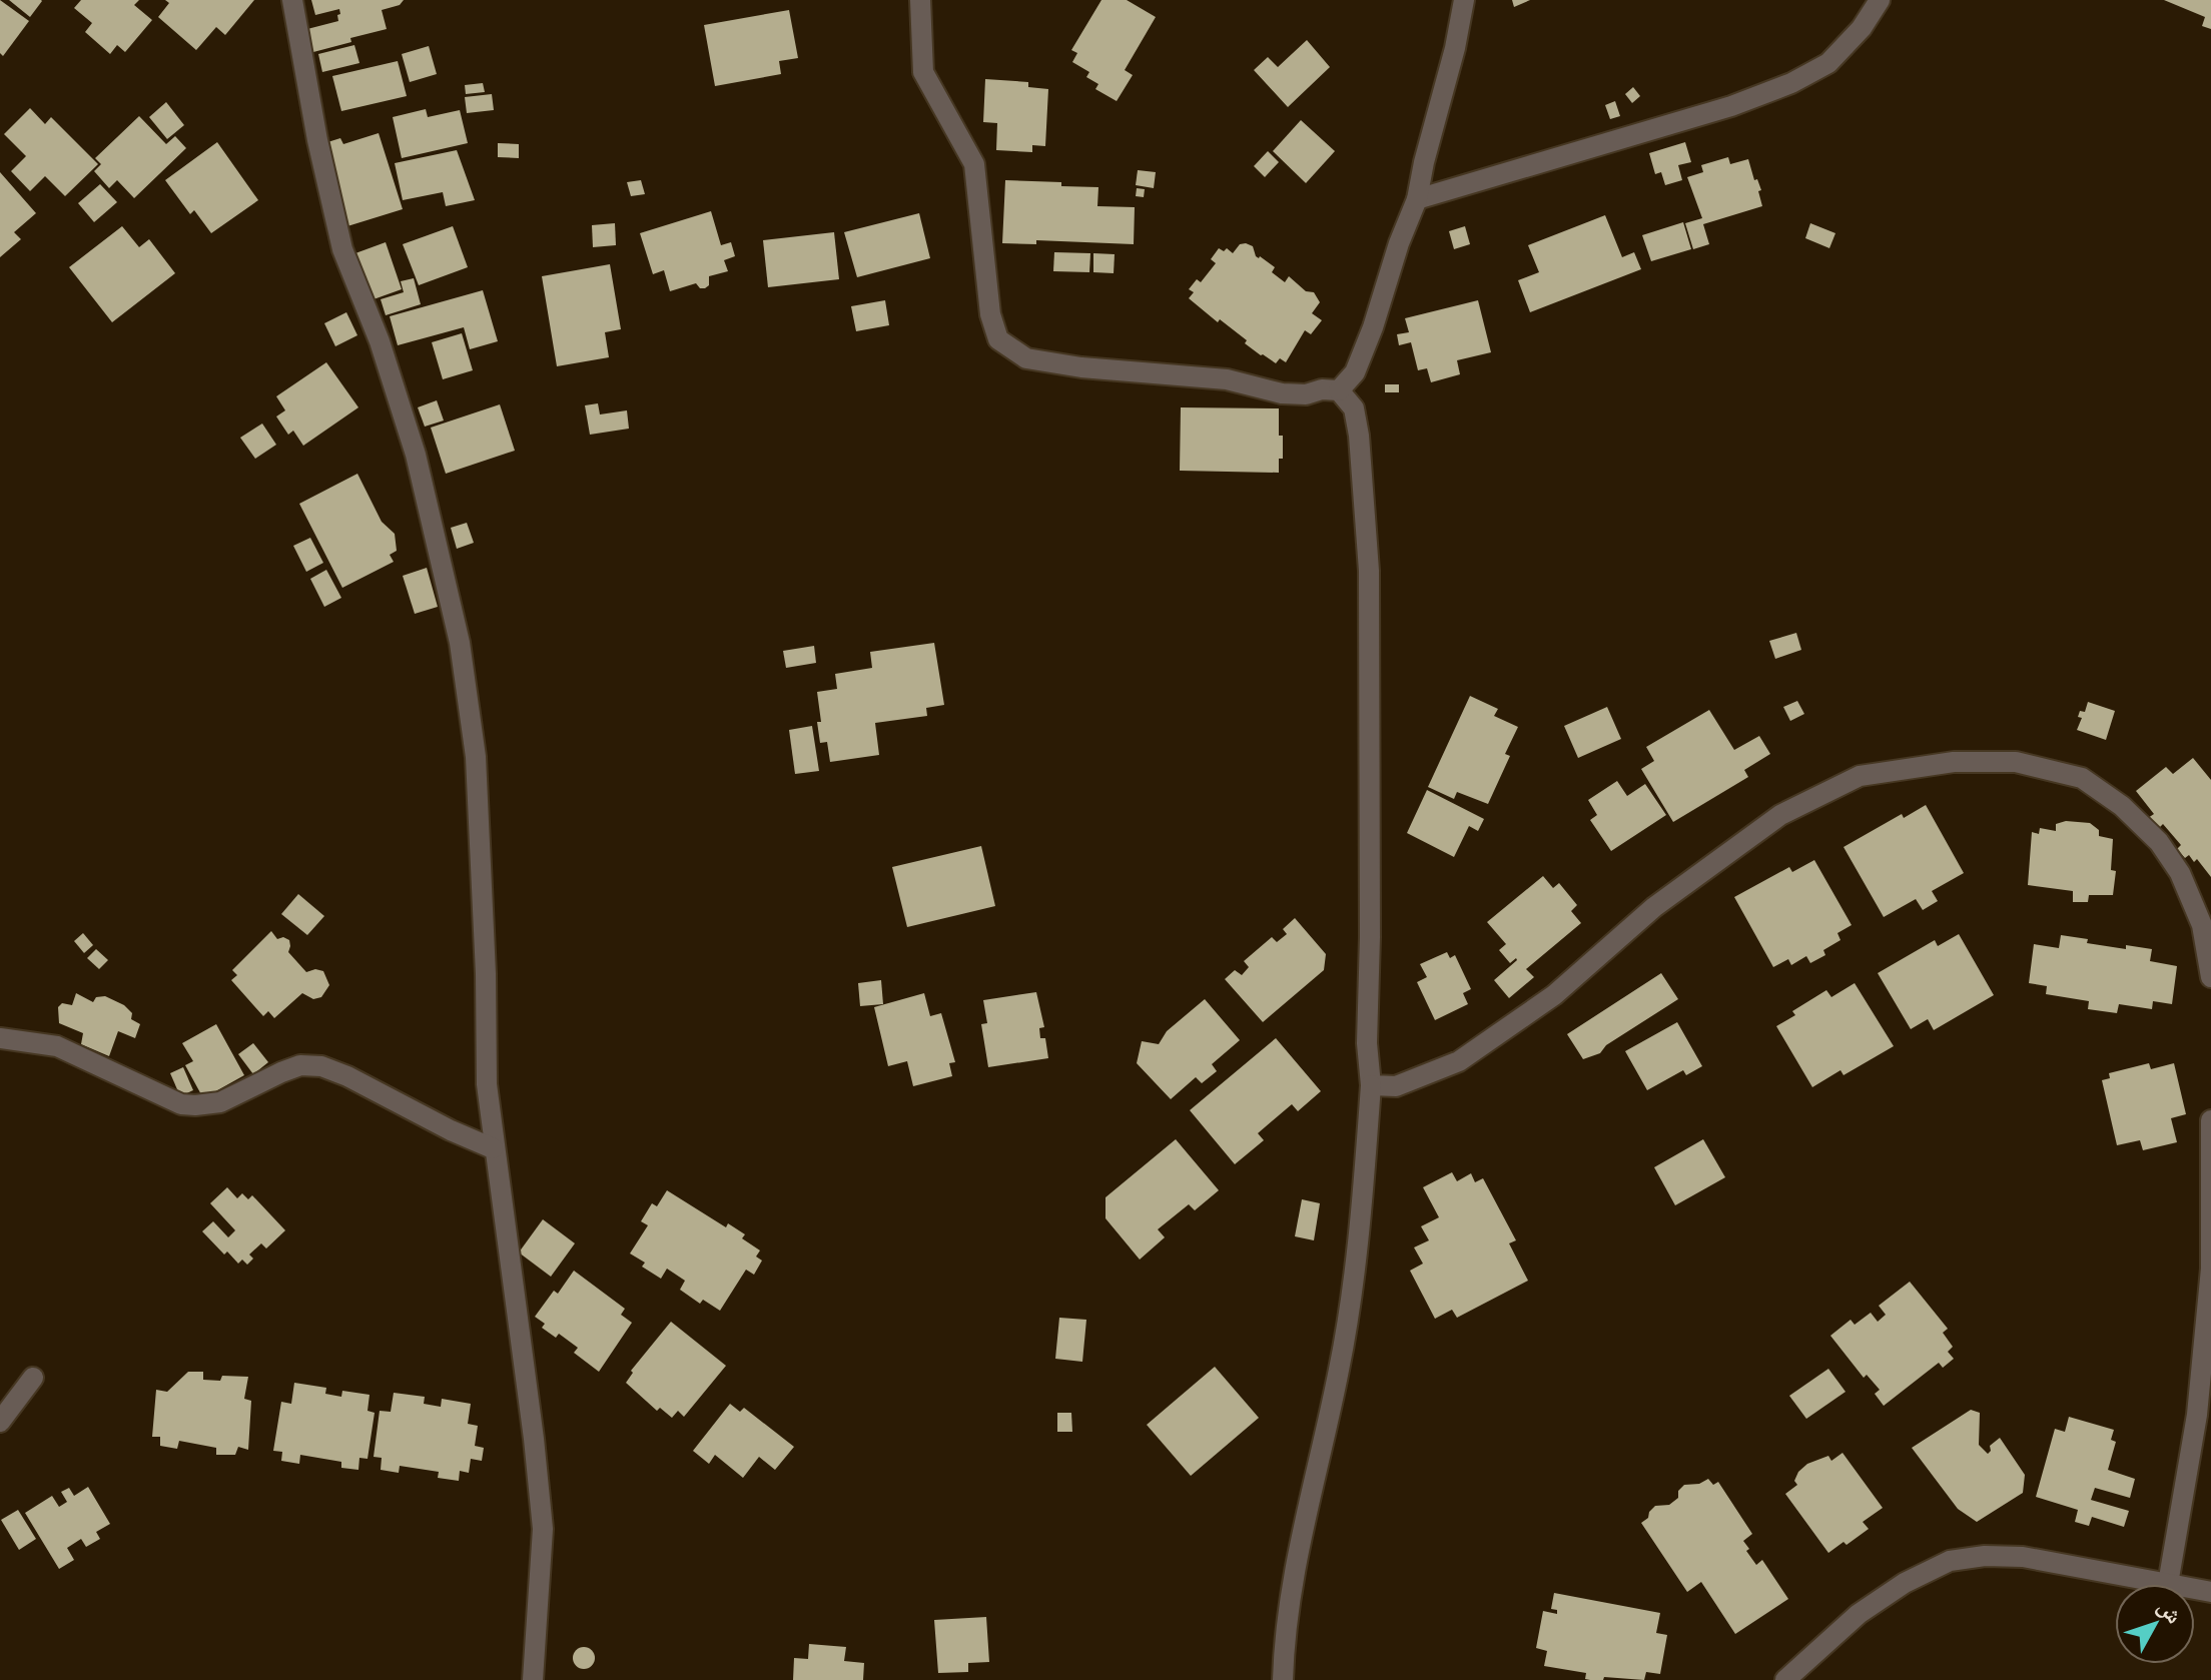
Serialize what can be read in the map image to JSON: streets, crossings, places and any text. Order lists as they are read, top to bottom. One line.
{"north":"top right"}
